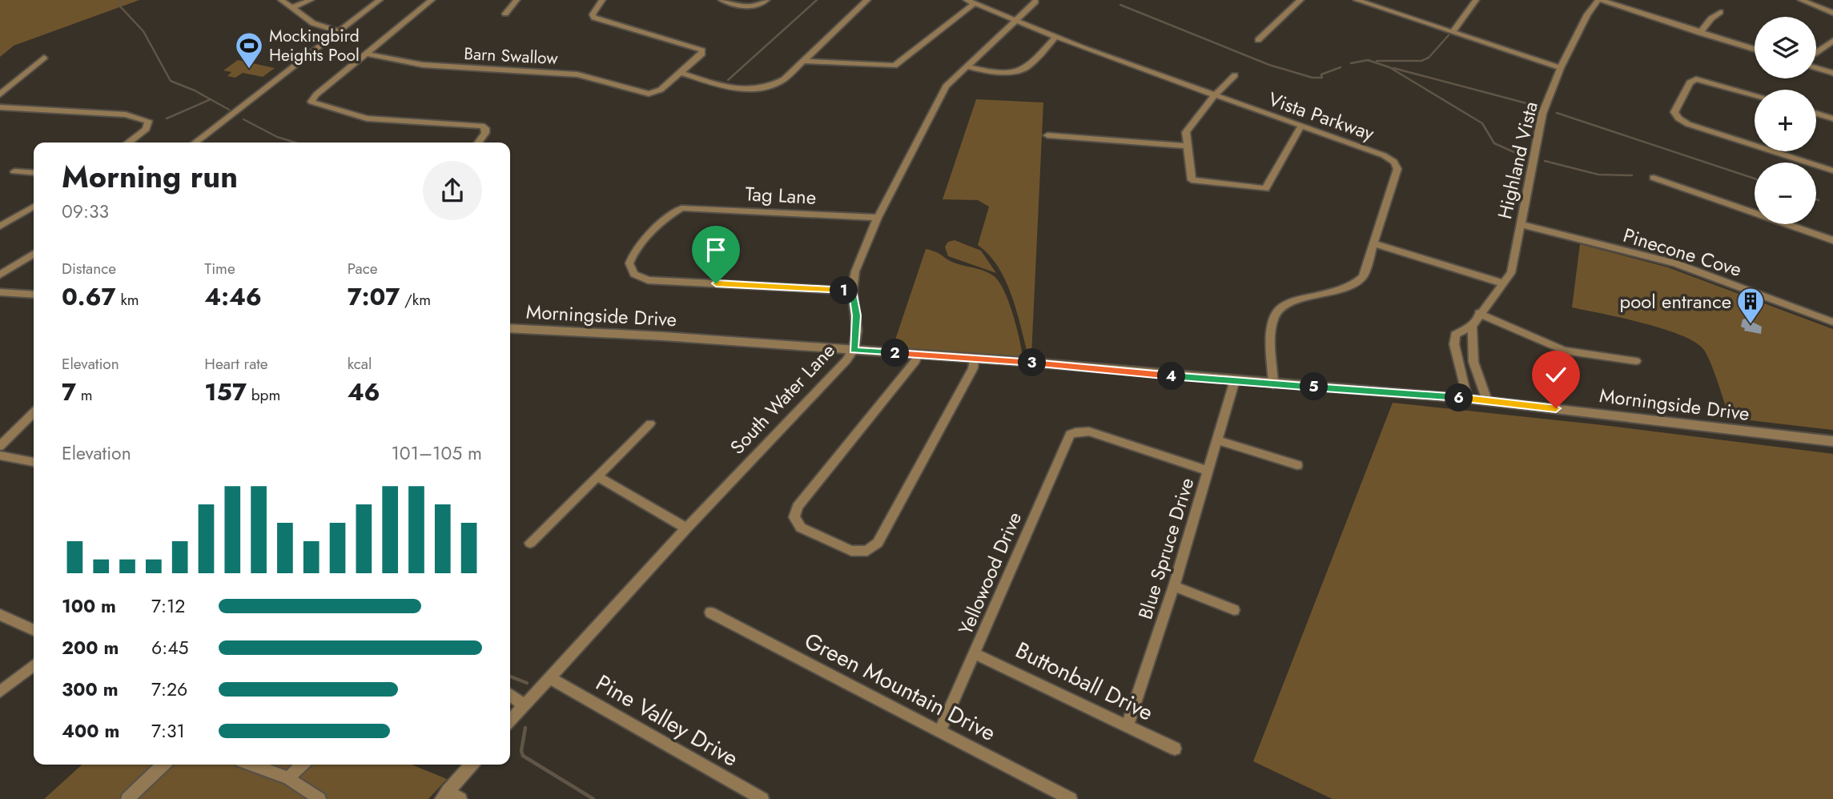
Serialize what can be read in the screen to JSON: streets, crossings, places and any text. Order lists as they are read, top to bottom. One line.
{"streets":{"street":["Barn Swallow","Vista Parkway","Highland Vista","Tag Lane","Pinecone Cove","Morningside Drive","South Water Lane","Blue Spruce Drive","Yellowood Drive","Buttonball Drive","Green Mountain Drive","Pine Valley Drive"]},"crossings":[["Vista Parkway","Morningside Drive"],["Vista Parkway","South Water Lane"],["Highland Vista","Pinecone Cove"],["Highland Vista","Morningside Drive"],["Tag Lane","South Water Lane"],["Morningside Drive","South Water Lane"],["Morningside Drive","Blue Spruce Drive"],["South Water Lane","Pine Valley Drive"],["Blue Spruce Drive","Yellowood Drive"],["Blue Spruce Drive","Buttonball Drive"],["Yellowood Drive","Buttonball Drive"],["Yellowood Drive","Green Mountain Drive"]],"places":{"sports":["Mockingbird Heights Pool"],"building":["pool entrance"]},"page":{"map_buttons":["+","−"],"heading":["Morning run","09:33"],"stats":[["Distance","0.67 km"],["Time","4:46"],["Pace","7:07 /km"],["Elevation","7 m"],["Heart rate","157 bpm"],["kcal","46"]],"pins":["1","2","3","4","5","6"],"chart":["Elevation","101–105 m"],"list":[{"name":"100 m","note":"7:12"},{"name":"200 m","note":"6:45"},{"name":"300 m","note":"7:26"},{"name":"400 m","note":"7:31"}]}}
